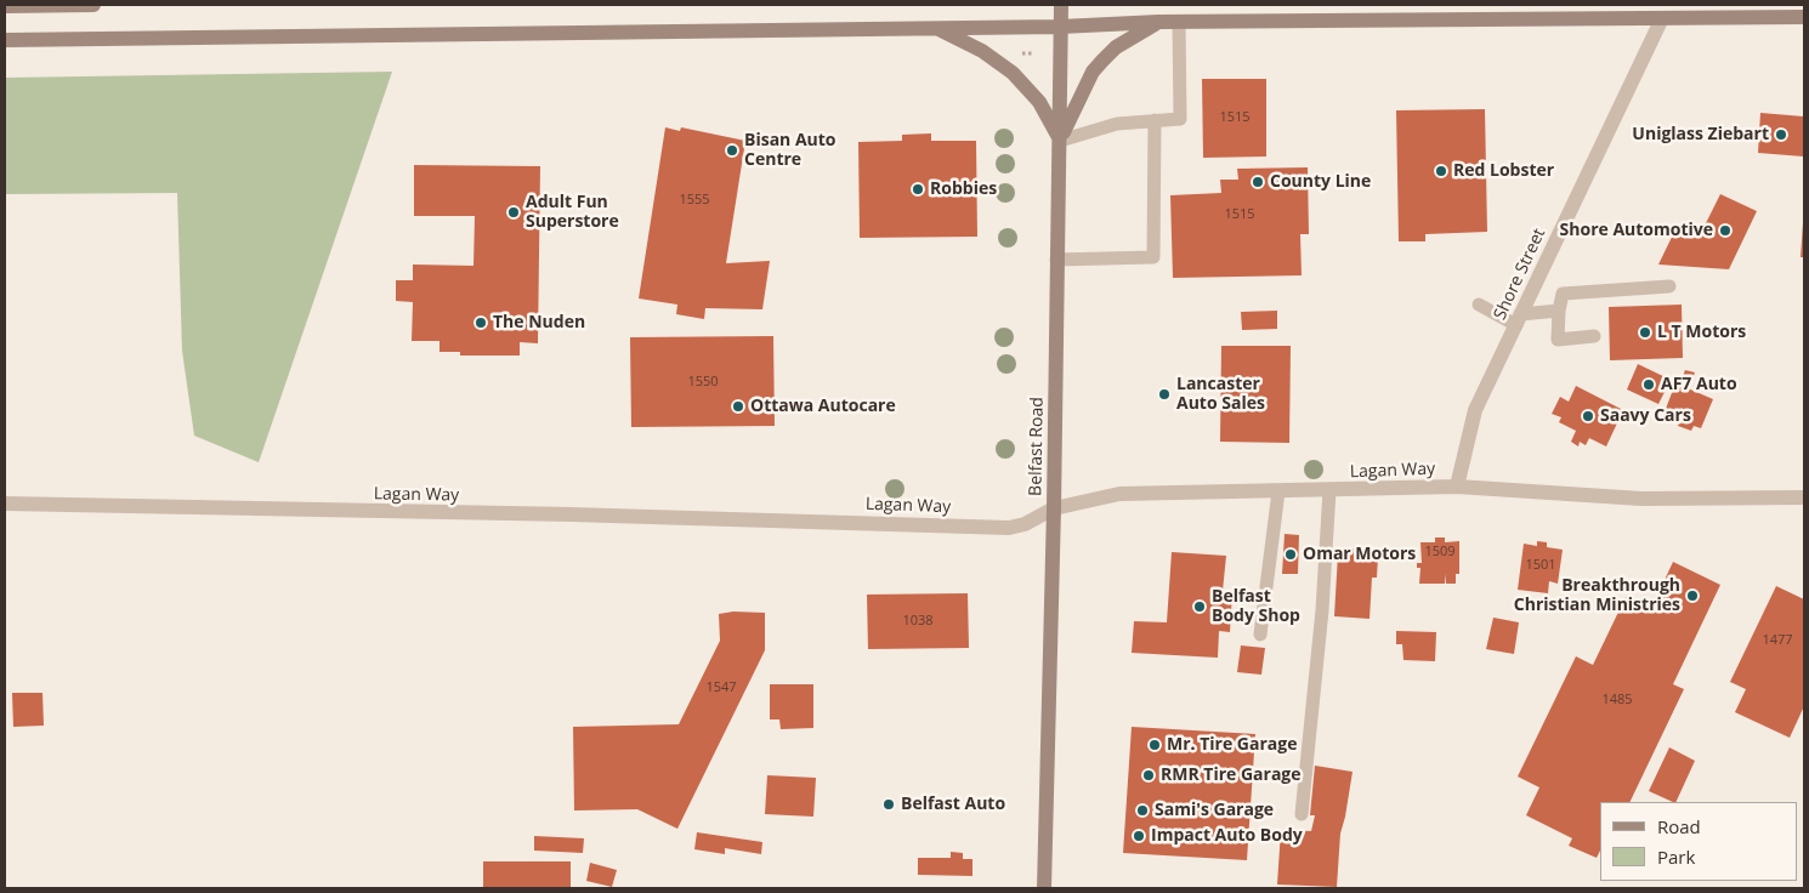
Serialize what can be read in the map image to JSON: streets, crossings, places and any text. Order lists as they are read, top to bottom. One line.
{"streets":{"main road":["Belfast Road"],"street":["Shore Street","Lagan Way"]},"crossings":[["Shore Street","Lagan Way"],["Belfast Road","Lagan Way"]],"places":["Uniglass Ziebart","Bisan Auto Centre","Red Lobster","County Line","Robbies","Adult Fun Superstore","Shore Automotive","The Nuden","L T Motors","AF7 Auto","Lancaster Auto Sales","Ottawa Autocare","Saavy Cars","Omar Motors","Breakthrough Christian Ministries","Belfast Body Shop","Mr. Tire Garage","RMR Tire Garage","Belfast Auto","Sami's Garage","Impact Auto Body"],"house_numbers":["1515","1555","1515","1550","1509","1501","1038","1477","1547","1485"],"legend":["Road","Park"]}
